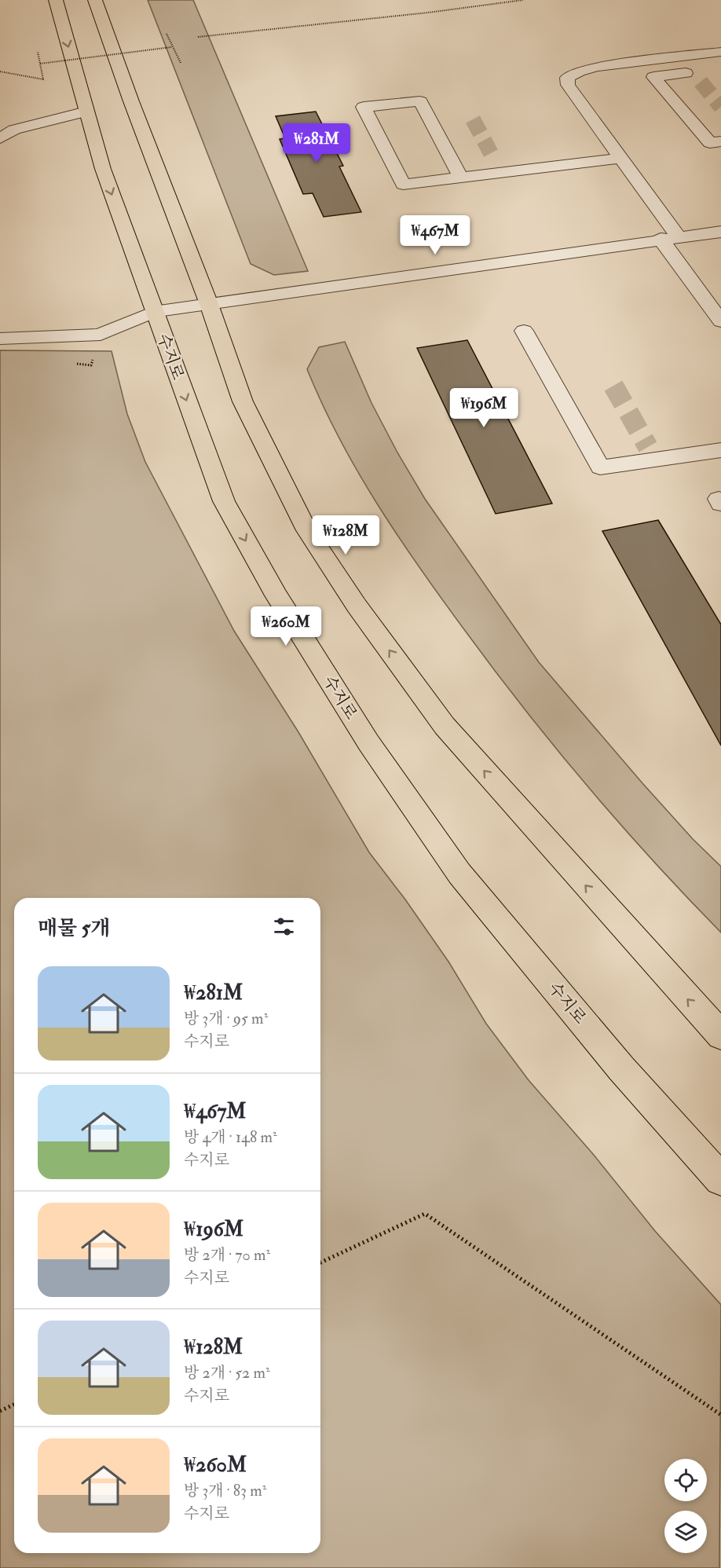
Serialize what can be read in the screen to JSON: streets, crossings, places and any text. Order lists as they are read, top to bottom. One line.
{"streets":{"main road":["수지로"]},"page":{"price":["₩281M","₩467M","₩196M","₩128M","₩260M"],"heading":"매물 5개","list":[{"name":"₩281M","note":"방 3개 · 95 m² · 수지로"},{"name":"₩467M","note":"방 4개 · 148 m² · 수지로"},{"name":"₩196M","note":"방 2개 · 70 m² · 수지로"},{"name":"₩128M","note":"방 2개 · 52 m² · 수지로"},{"name":"₩260M","note":"방 3개 · 83 m² · 수지로"}]}}
